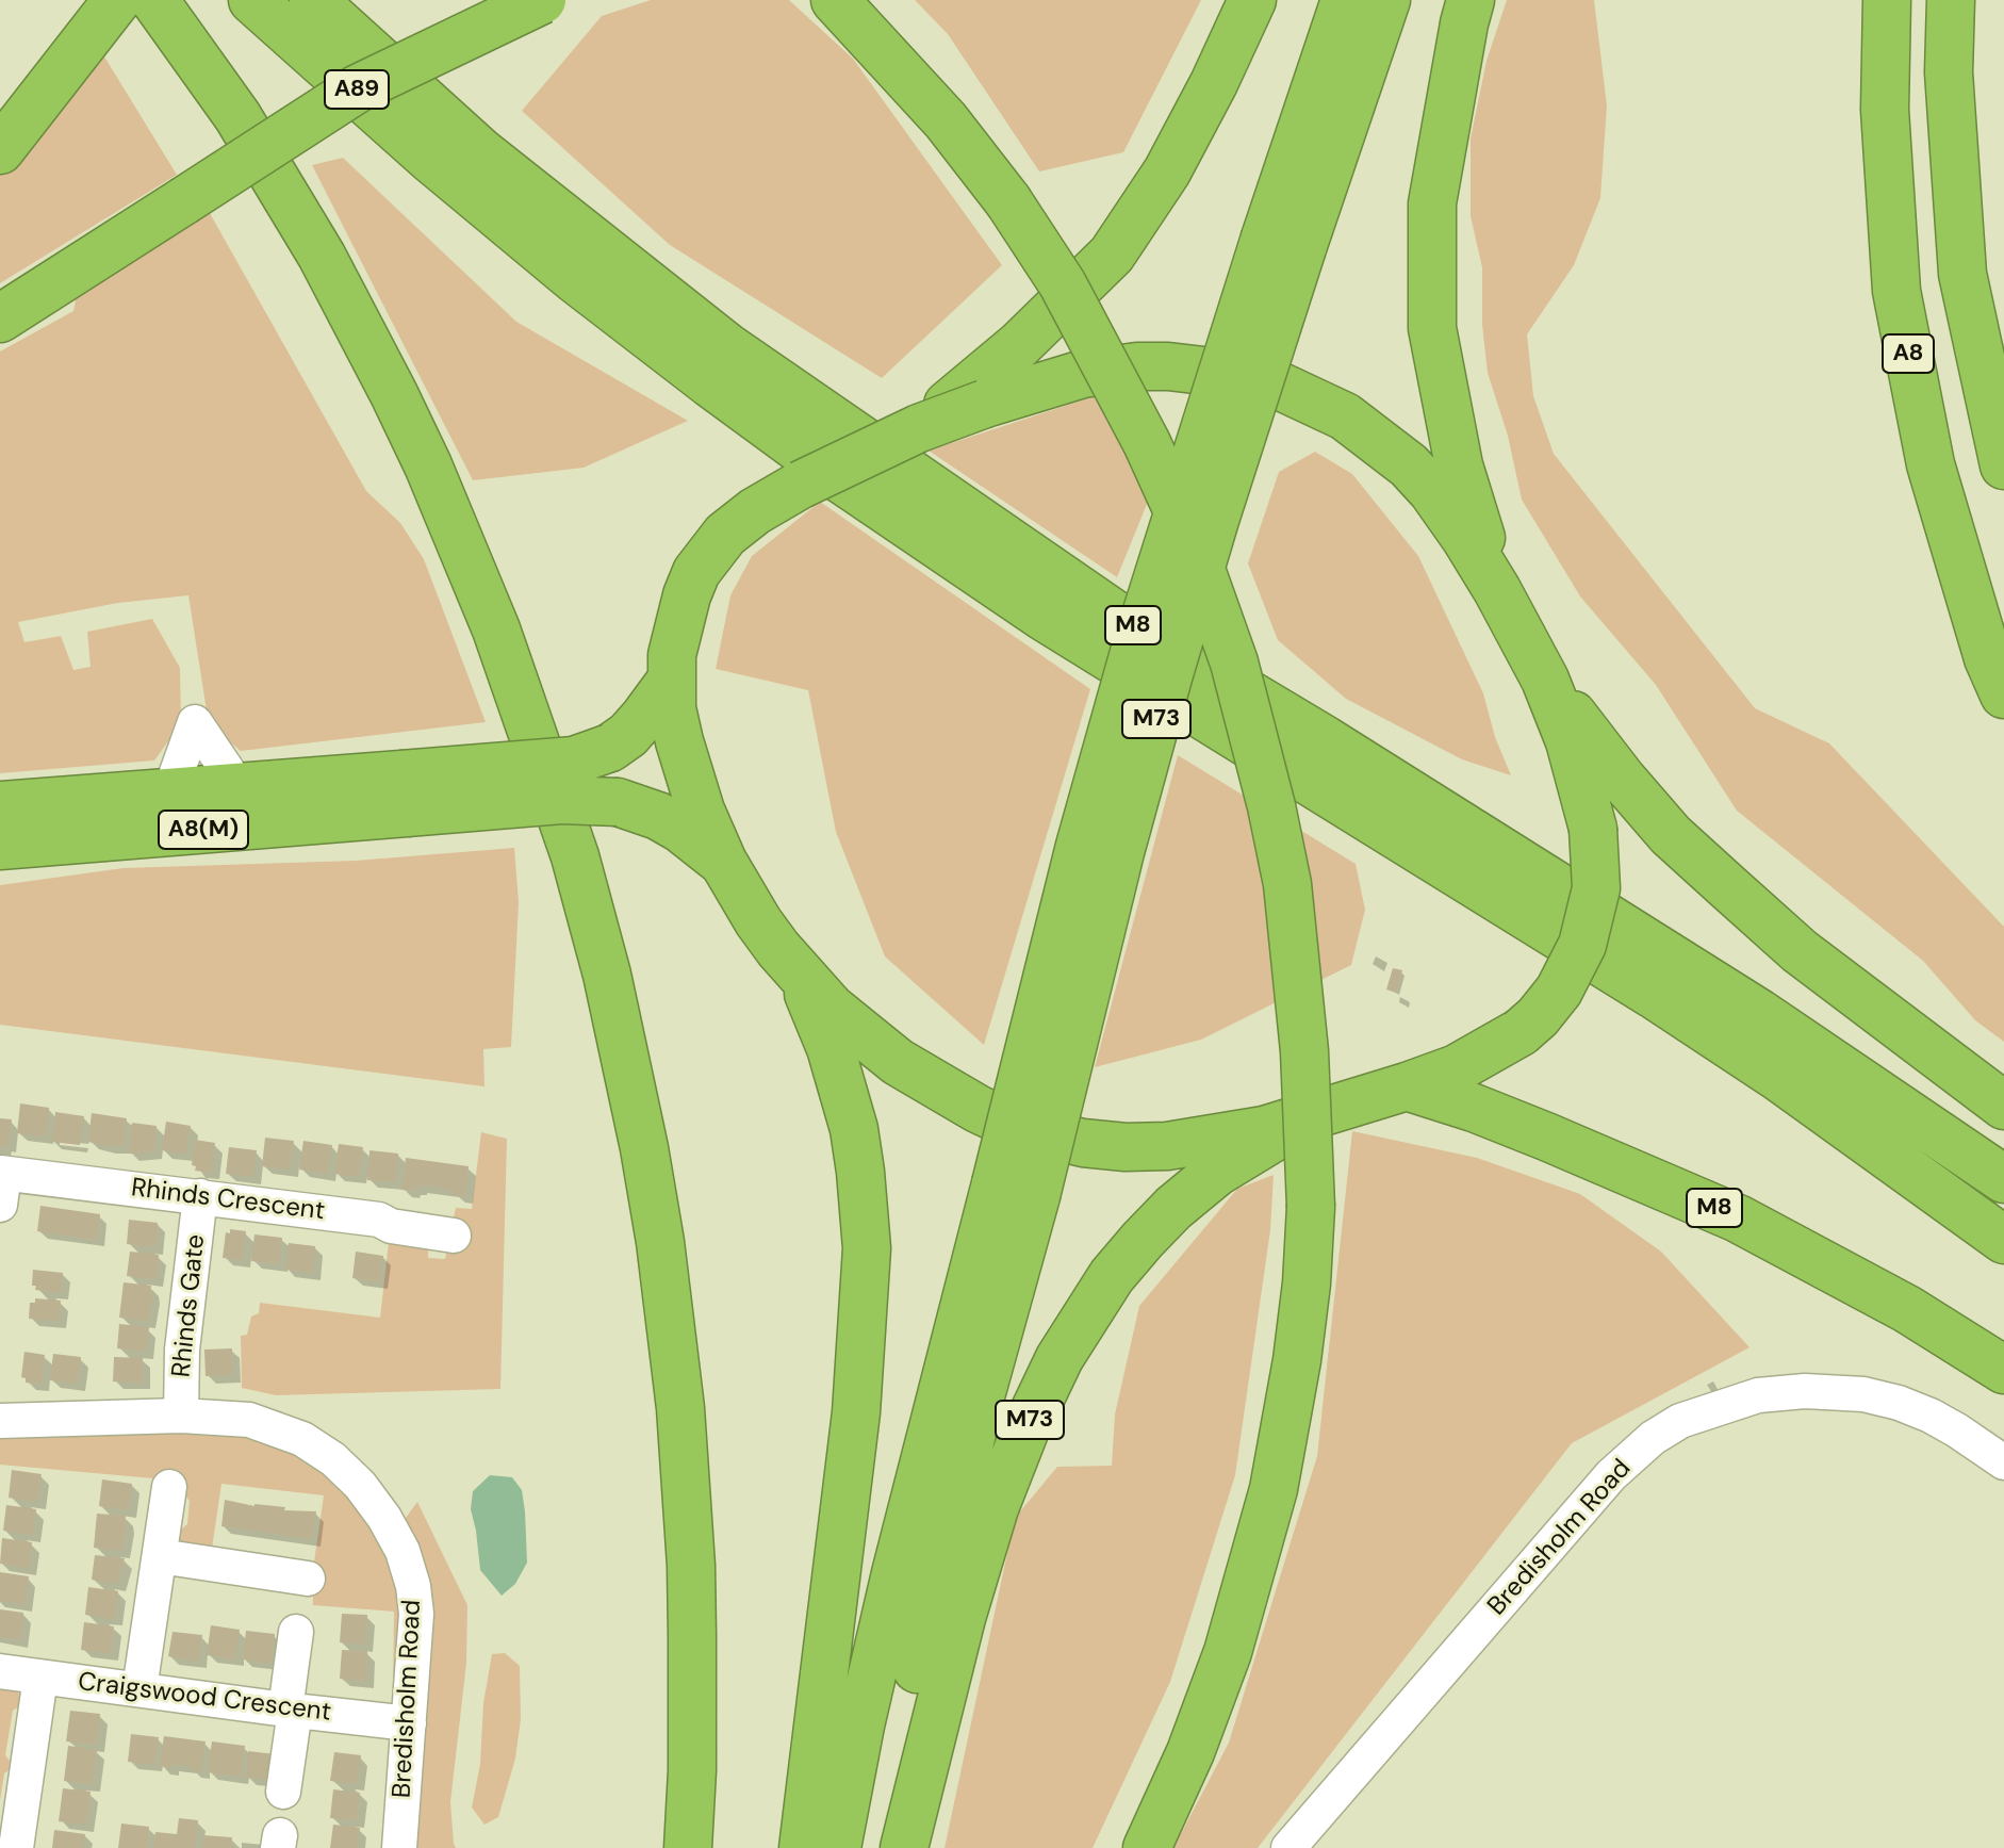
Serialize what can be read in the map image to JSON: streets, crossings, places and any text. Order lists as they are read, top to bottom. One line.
{"streets":{"highway":["A89","A8","M8","M73","A8(M)"],"street":["Rhinds Crescent","Rhinds Gate","Bredisholm Road","Craigswood Crescent"]},"crossings":[["Rhinds Crescent","Rhinds Gate"],["Rhinds Gate","Bredisholm Road"],["Bredisholm Road","Craigswood Crescent"]]}
